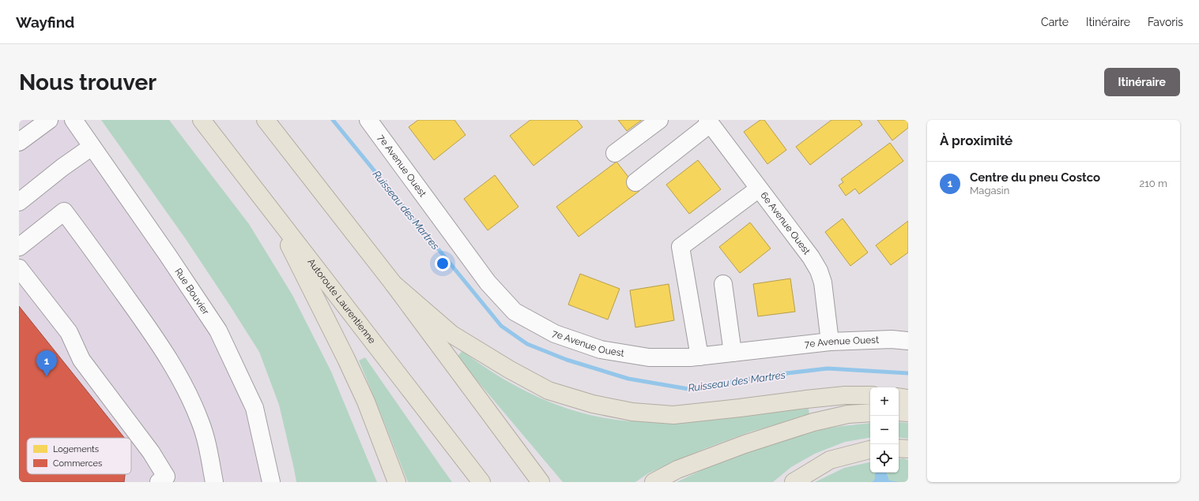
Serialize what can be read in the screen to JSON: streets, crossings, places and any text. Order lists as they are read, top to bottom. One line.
{"streets":{"highway":["Autoroute Laurentienne"],"street":["7e Avenue Ouest","6e Avenue Ouest","Rue Bouvier"]},"crossings":[["7e Avenue Ouest","6e Avenue Ouest"]],"water":["Ruisseau des Martres"],"legend":["Logements","Commerces"],"page":{"header":"Wayfind","nav":["Carte","Itinéraire","Favoris"],"buttons":"Itinéraire","title":"Nous trouver","heading":"À proximité","list":[{"mark":"1","name":"Centre du pneu Costco","note":"Magasin","value":"210 m"}],"pins":"1","map_buttons":["+","−"]}}
